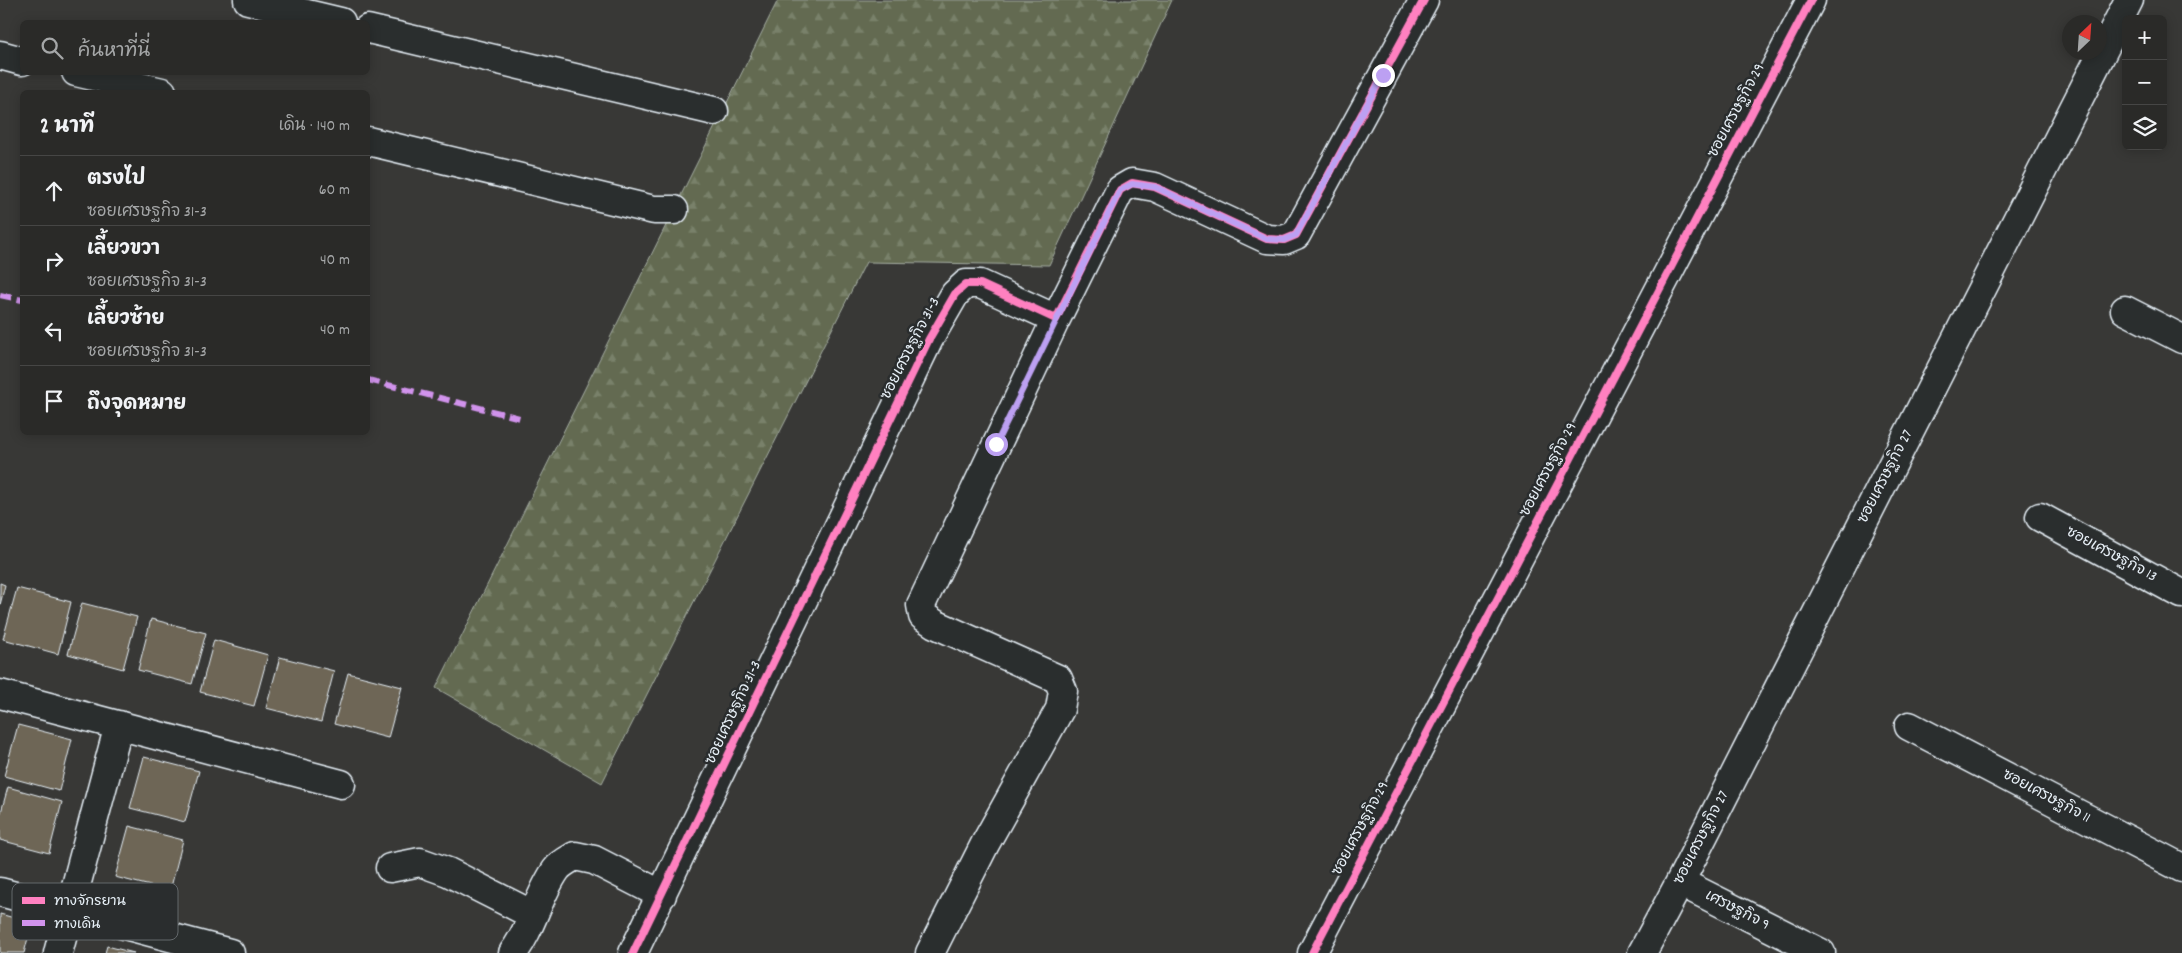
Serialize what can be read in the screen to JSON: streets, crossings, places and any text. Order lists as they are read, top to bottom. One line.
{"streets":{"street":["ซอยเศรษฐกิจ 29","ซอยเศรษฐกิจ 31-3","ซอยเศรษฐกิจ 27","ซอยเศรษฐกิจ 13","ซอยเศรษฐกิจ 11","เศรษฐกิจ 9"]},"crossings":[["ซอยเศรษฐกิจ 27","เศรษฐกิจ 9"]],"legend":["ทางจักรยาน","ทางเดิน"],"north":"top right","page":{"map_buttons":["+","−"],"search":"ค้นหาที่นี่","heading":["2 นาที","เดิน · 140 m"],"list":[["ตรงไป","ซอยเศรษฐกิจ 31-3","60 m"],["เลี้ยวขวา","ซอยเศรษฐกิจ 31-3","40 m"],["เลี้ยวซ้าย","ซอยเศรษฐกิจ 31-3","40 m"],"ถึงจุดหมาย"]}}
